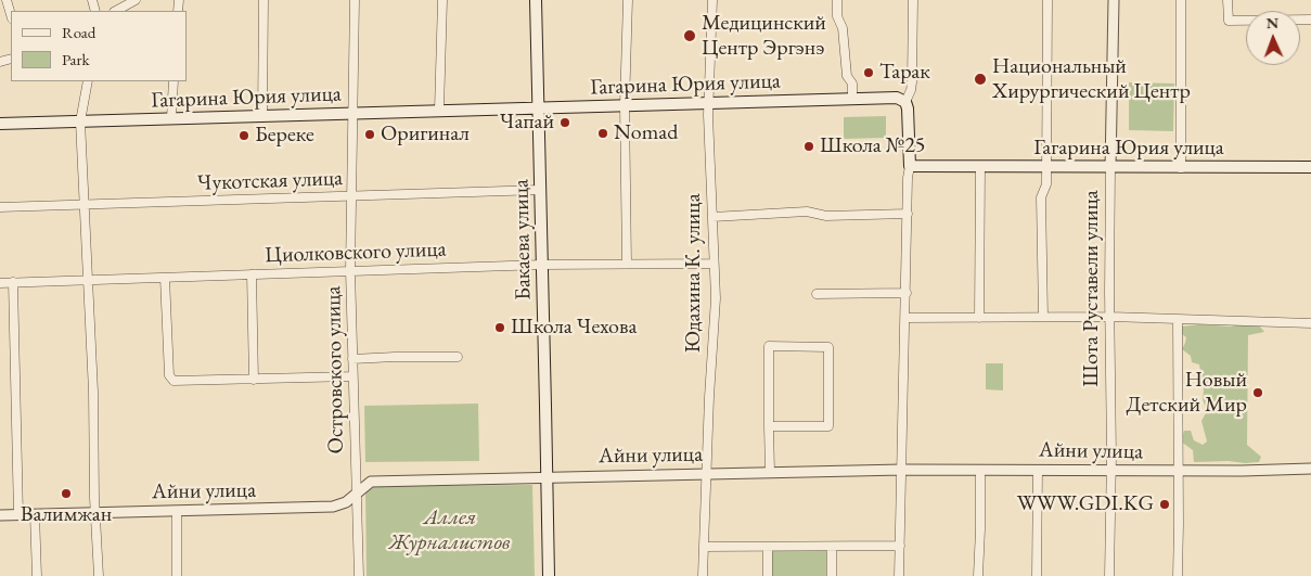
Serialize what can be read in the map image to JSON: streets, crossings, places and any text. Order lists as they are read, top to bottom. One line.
{"streets":{"main road":["Гагарина Юрия улица","Бакаева улица"],"street":["Чукотская улица","Циолковского улица","Юдахина К. улица","Шота Руставели улица","Островского улица","Айни улица"]},"crossings":[["Гагарина Юрия улица","Бакаева улица"],["Гагарина Юрия улица","Юдахина К. улица"],["Гагарина Юрия улица","Шота Руставели улица"],["Гагарина Юрия улица","Островского улица"],["Чукотская улица","Бакаева улица"],["Чукотская улица","Островского улица"],["Бакаева улица","Циолковского улица"],["Бакаева улица","Айни улица"],["Циолковского улица","Юдахина К. улица"],["Циолковского улица","Островского улица"],["Юдахина К. улица","Айни улица"],["Шота Руставели улица","Айни улица"],["Островского улица","Айни улица"]],"parks":["Аллея Журналистов"],"places":["Медицинский Центр Эргэнэ","Тарак","Национальный Хирургический Центр","Чапай","Nomad","Оригинал","Береке","Школа №25","Школа Чехова","Новый Детский Мир","Валимжан","WWW.GDI.KG"],"legend":["Road","Park"],"north":"top"}
